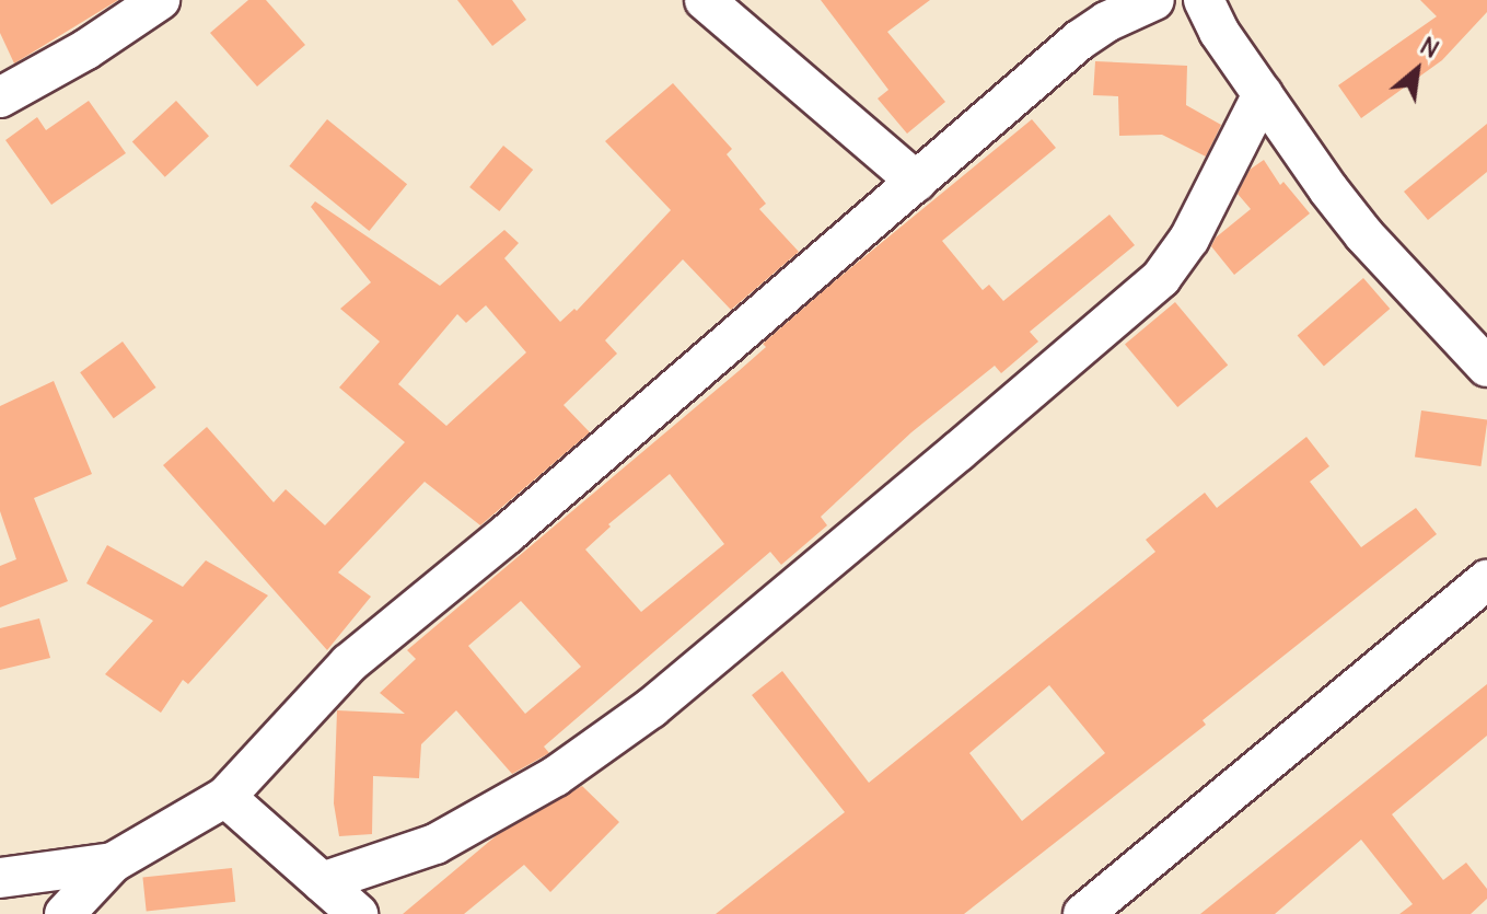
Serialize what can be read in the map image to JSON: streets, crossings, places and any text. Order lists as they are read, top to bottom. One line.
{"north":"top right"}
